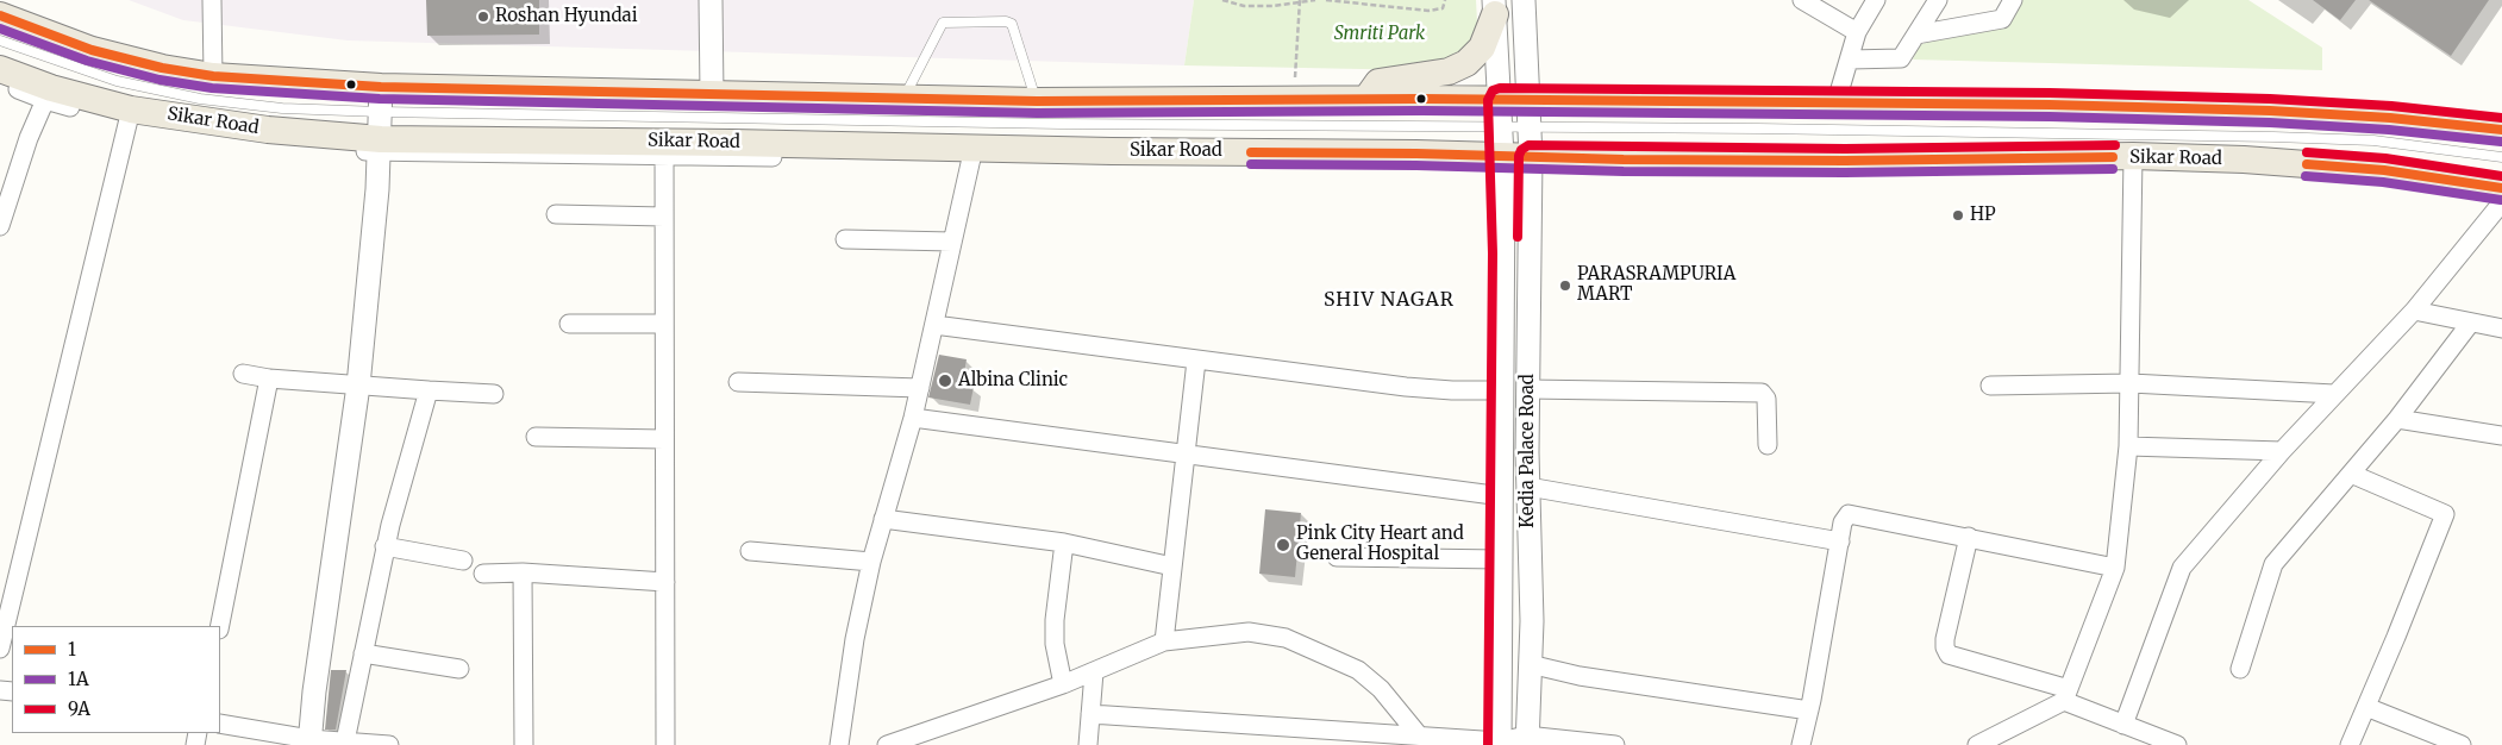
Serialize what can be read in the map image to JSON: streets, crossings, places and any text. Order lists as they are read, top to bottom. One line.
{"streets":{"main road":["Sikar Road"],"street":["Kedia Palace Road"]},"crossings":[["Sikar Road","Kedia Palace Road"]],"districts":["SHIV NAGAR"],"parks":["Smriti Park"],"places":["Roshan Hyundai","HP","PARASRAMPURIA MART","Albina Clinic","Pink City Heart and General Hospital"],"lines":["transit line 1","transit line 1A","transit line 9A"],"legend":["1","1A","9A"]}
